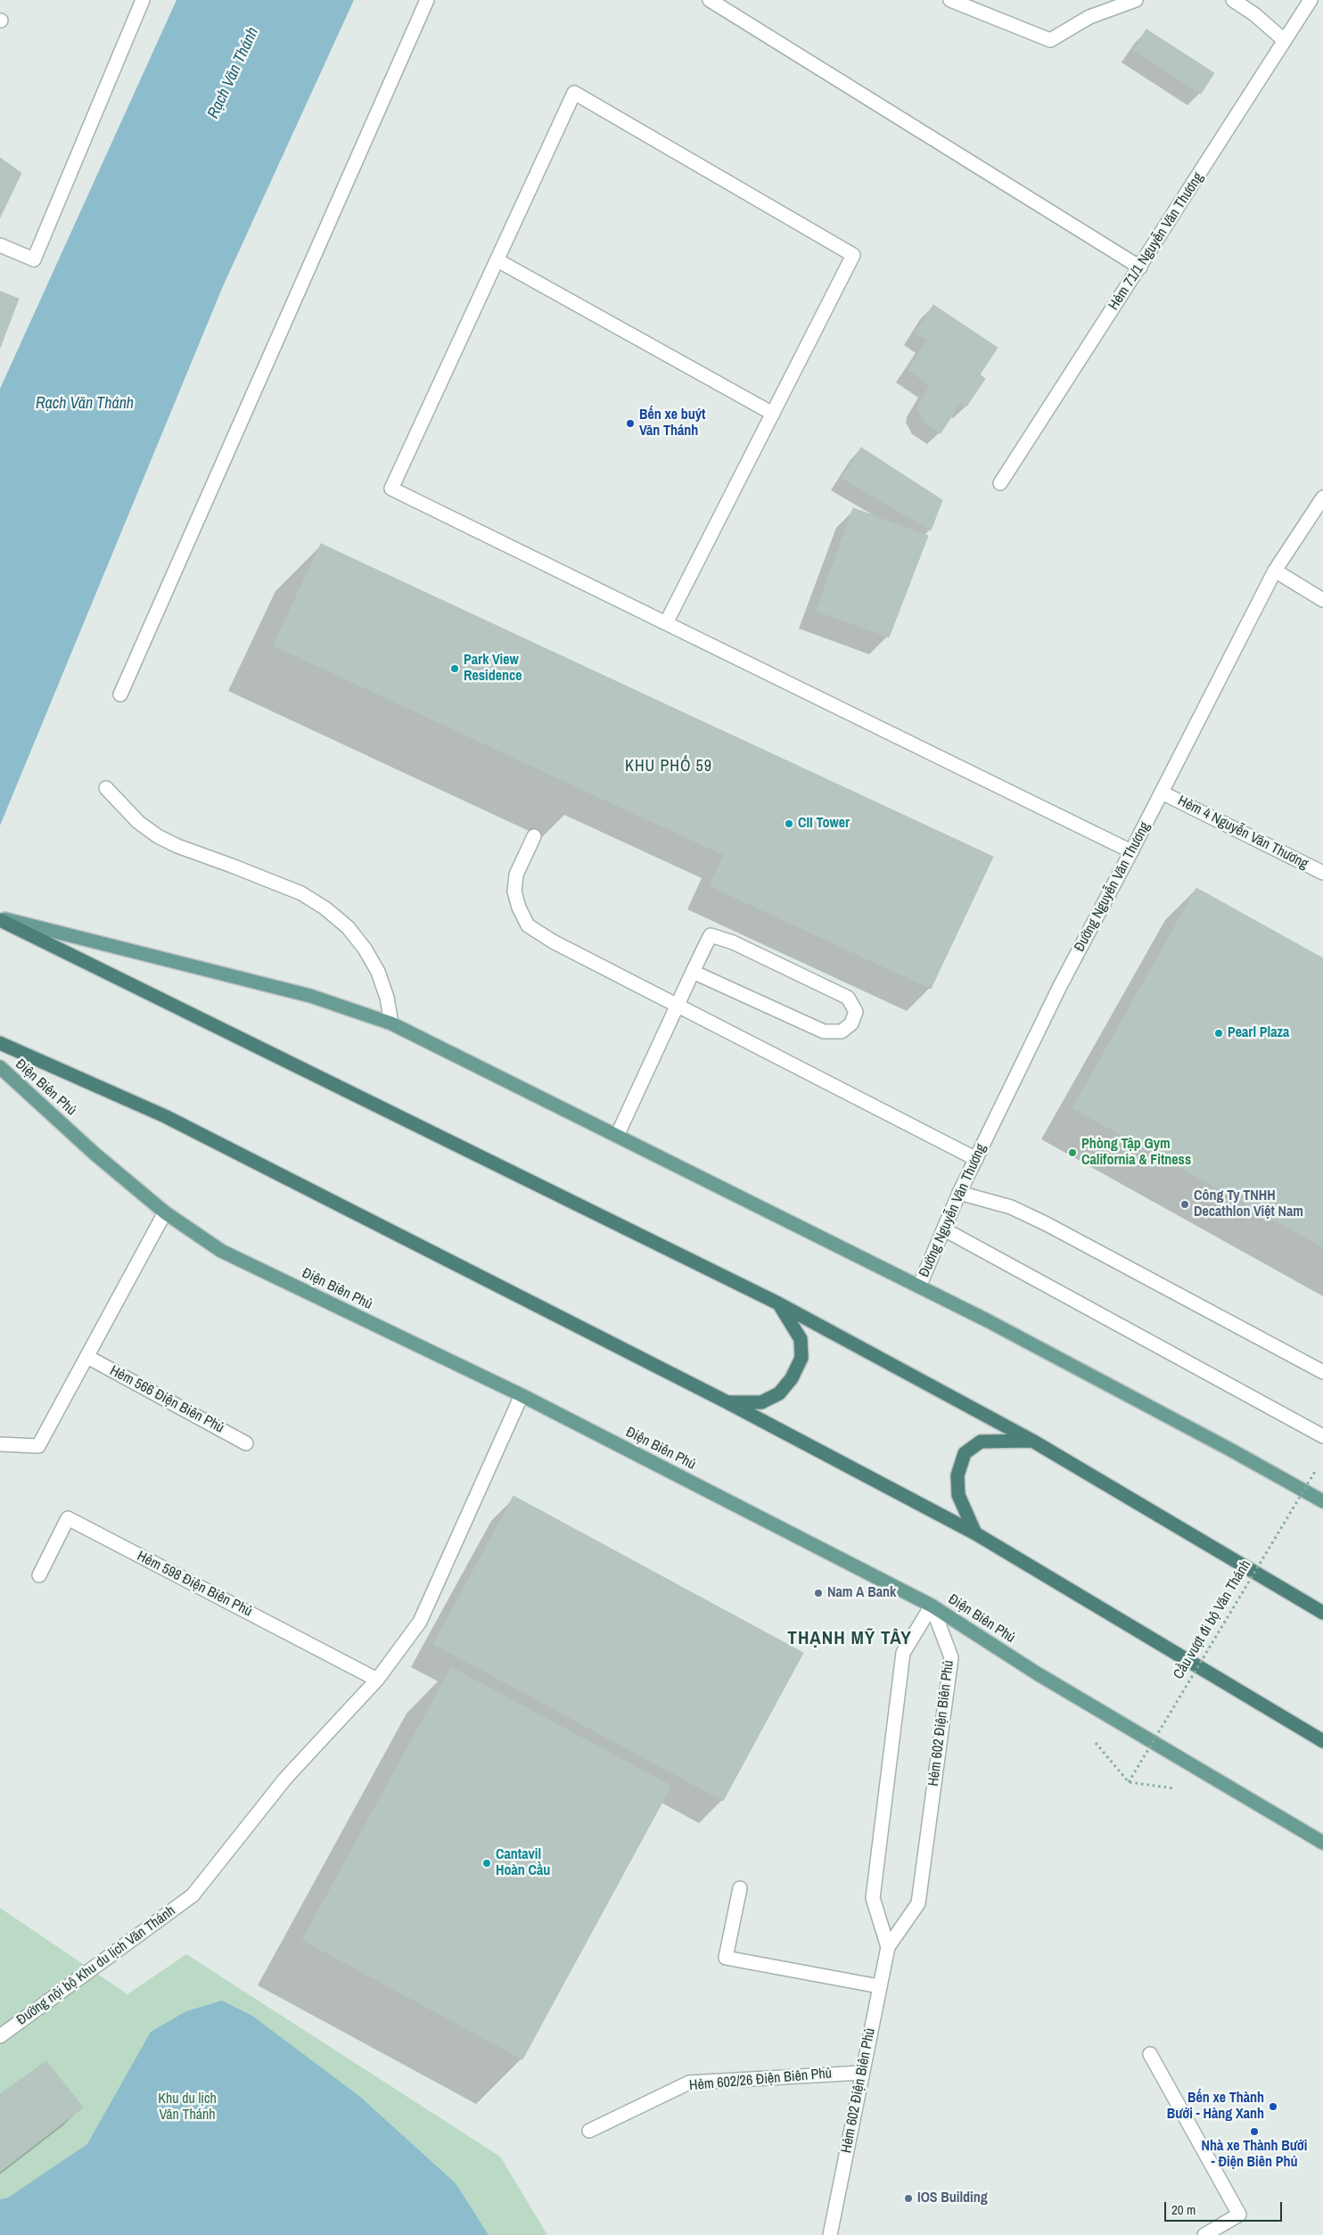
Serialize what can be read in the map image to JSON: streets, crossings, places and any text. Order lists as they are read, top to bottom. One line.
{"streets":{"highway":["Điện Biên Phủ"],"street":["Hẻm 71/1 Nguyễn Văn Thương","Hẻm 4 Nguyễn Văn Thương","Đường Nguyễn Văn Thương","Hẻm 566 Điện Biên Phủ","Hẻm 598 Điện Biên Phủ","Hẻm 602 Điện Biên Phủ","Đường nội bộ Khu du lịch Văn Thánh","Hẻm 602/26 Điện Biên Phủ"],"path":["Cầu vượt đi bộ Văn Thánh"]},"crossings":[["Hẻm 4 Nguyễn Văn Thương","Đường Nguyễn Văn Thương"],["Điện Biên Phủ","Hẻm 602 Điện Biên Phủ"],["Hẻm 598 Điện Biên Phủ","Đường nội bộ Khu du lịch Văn Thánh"],["Hẻm 602 Điện Biên Phủ","Hẻm 602/26 Điện Biên Phủ"]],"districts":["KHU PHỐ 59","THẠNH MỸ TÂY"],"water":["Rạch Văn Thánh"],"parks":["Khu du lịch Văn Thánh"],"places":["Bến xe buýt Văn Thánh","Park View Residence","CII Tower","Pearl Plaza","Phòng Tập Gym California & Fitness","Công Ty TNHH Decathlon Việt Nam","Nam A Bank","Cantavil Hoàn Cầu","Bến xe Thành Bưởi - Hàng Xanh","Nhà xe Thành Bưởi - Điện Biên Phủ","IOS Building"],"scale_bar":"20 m"}
